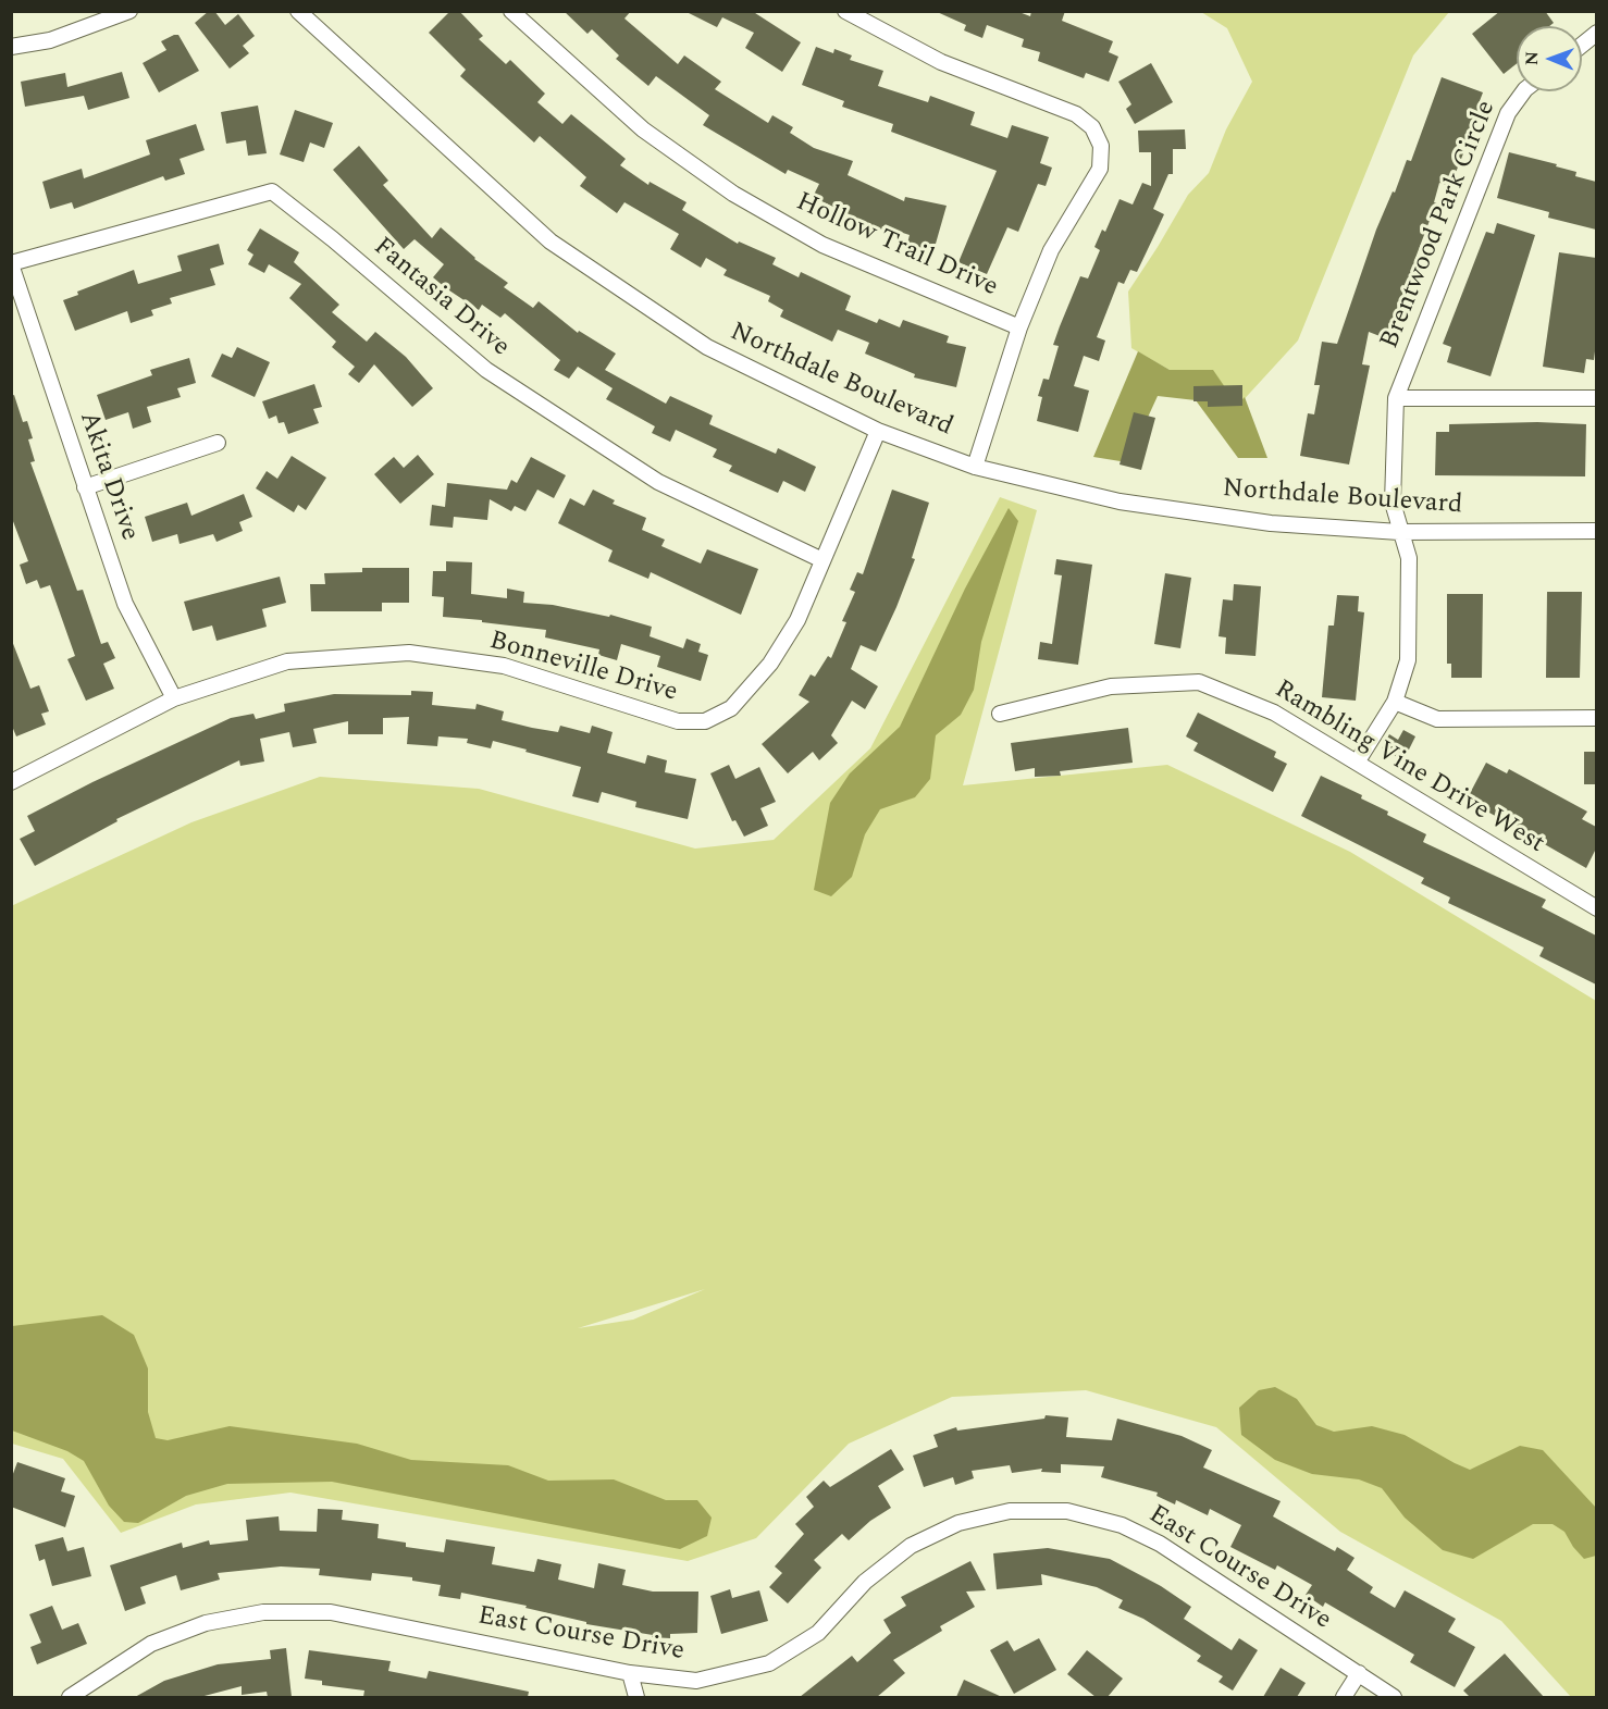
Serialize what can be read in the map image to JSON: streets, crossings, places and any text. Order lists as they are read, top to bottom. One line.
{"streets":{"street":["Brentwood Park Circle","Hollow Trail Drive","Fantasia Drive","Northdale Boulevard","Akita Drive","Bonneville Drive","Rambling Vine Drive West","East Course Drive"]},"crossings":[["Brentwood Park Circle","Northdale Boulevard"],["Brentwood Park Circle","Rambling Vine Drive West"],["Fantasia Drive","Akita Drive"],["Fantasia Drive","Bonneville Drive"],["Northdale Boulevard","Bonneville Drive"],["Akita Drive","Bonneville Drive"]],"north":"left"}
